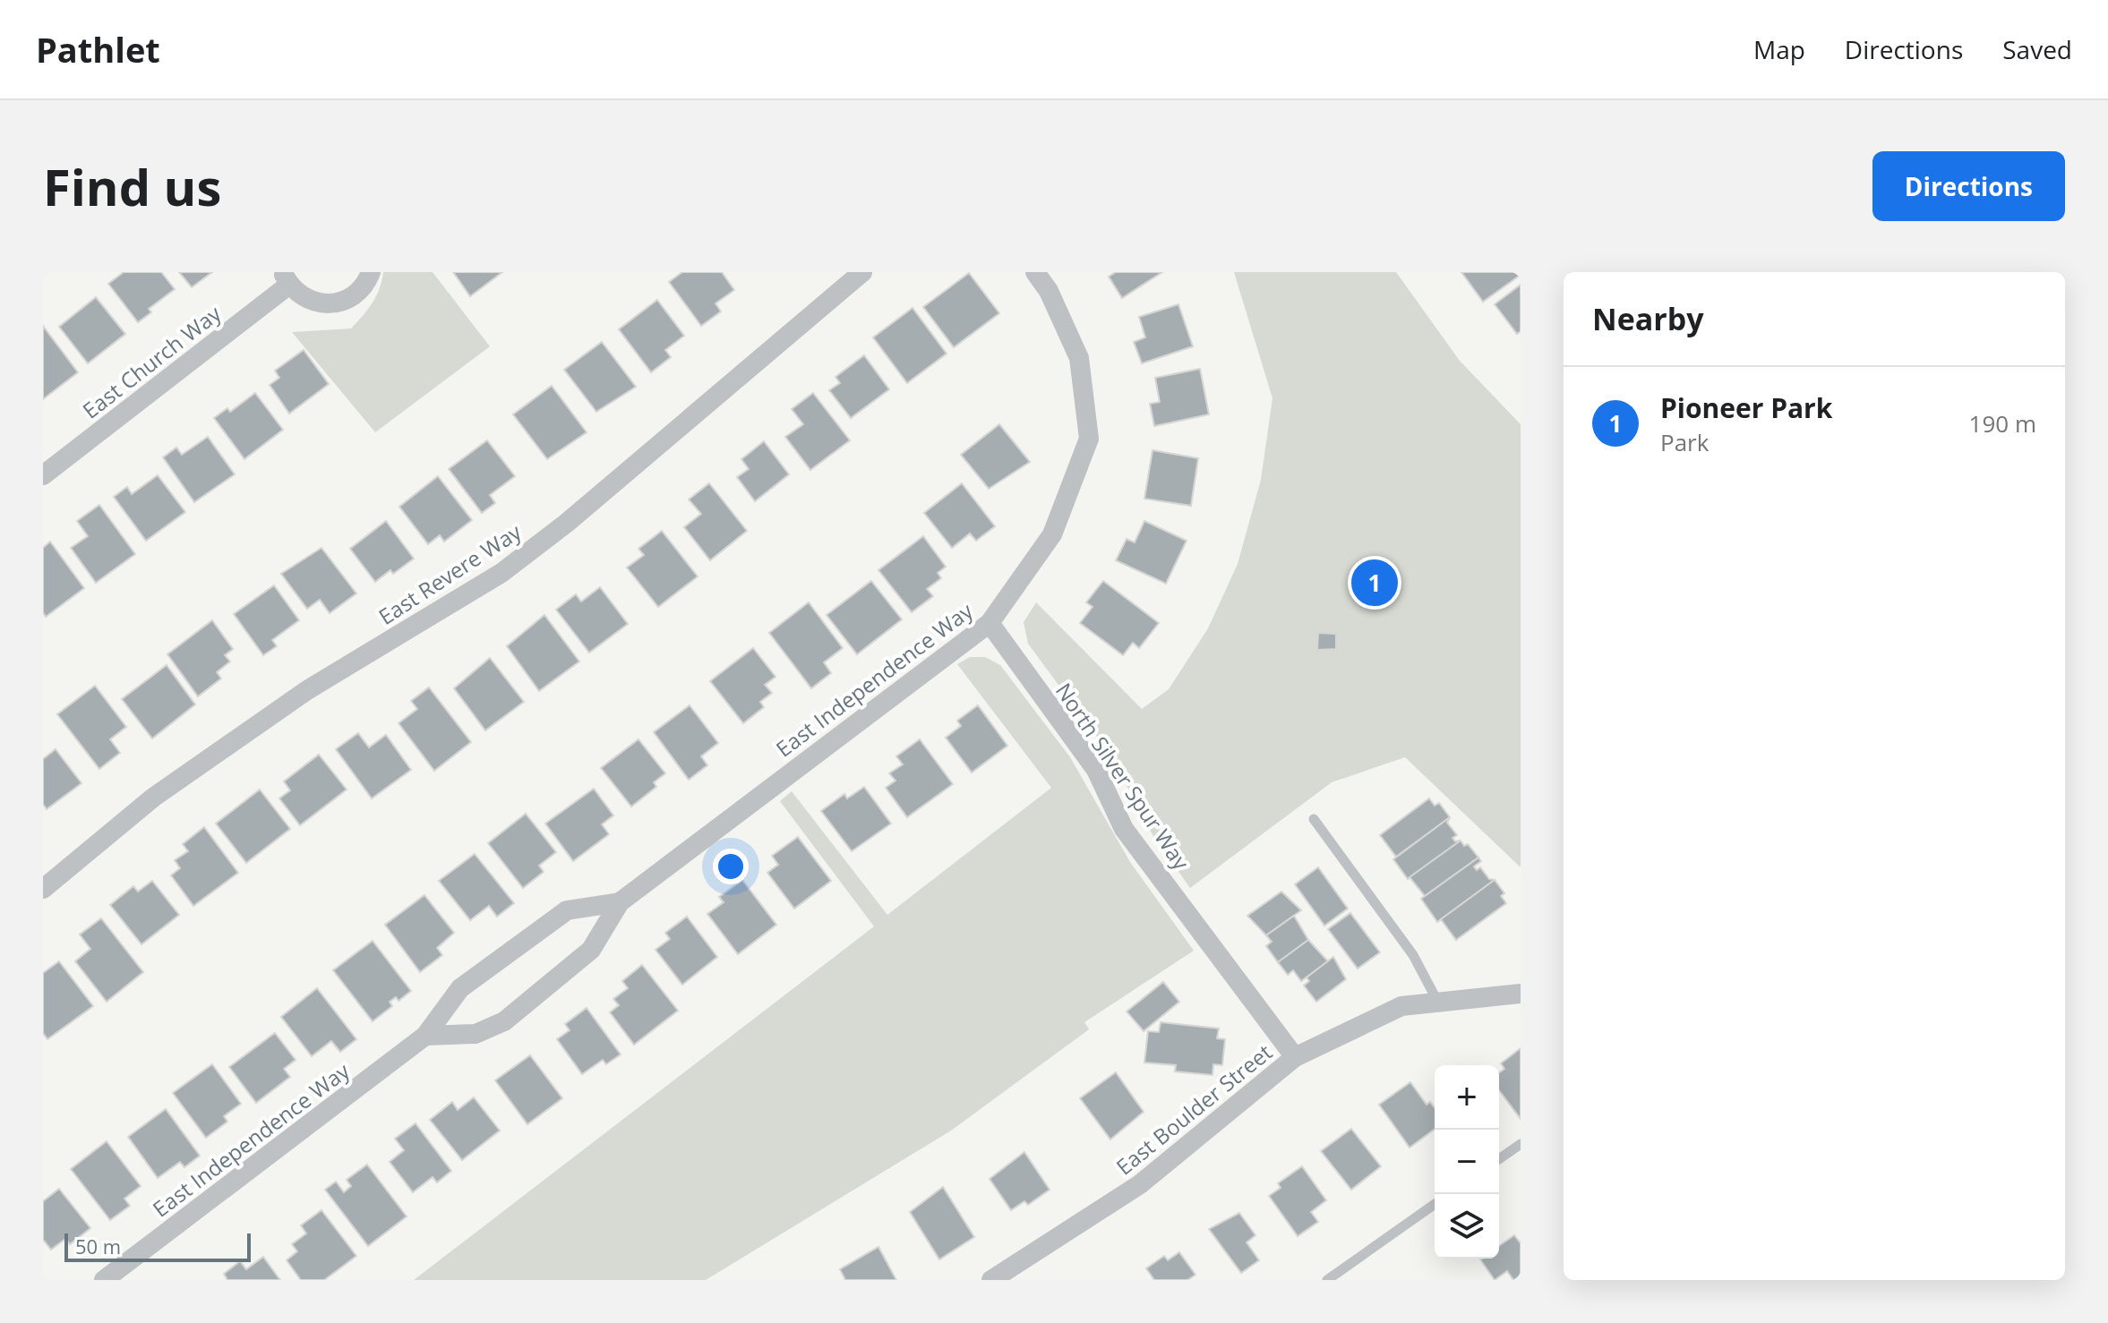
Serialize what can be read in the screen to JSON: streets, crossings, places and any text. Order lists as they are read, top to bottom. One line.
{"streets":{"street":["East Church Way","East Revere Way","East Independence Way","North Silver Spur Way","East Boulder Street"]},"crossings":[["East Independence Way","North Silver Spur Way"],["North Silver Spur Way","East Boulder Street"]],"scale_bar":"50 m","page":{"header":"Pathlet","nav":["Map","Directions","Saved"],"buttons":"Directions","title":"Find us","heading":"Nearby","list":[{"mark":"1","name":"Pioneer Park","note":"Park","value":"190 m"}],"pins":"1","map_buttons":["+","−"],"scale":"50 m"}}
